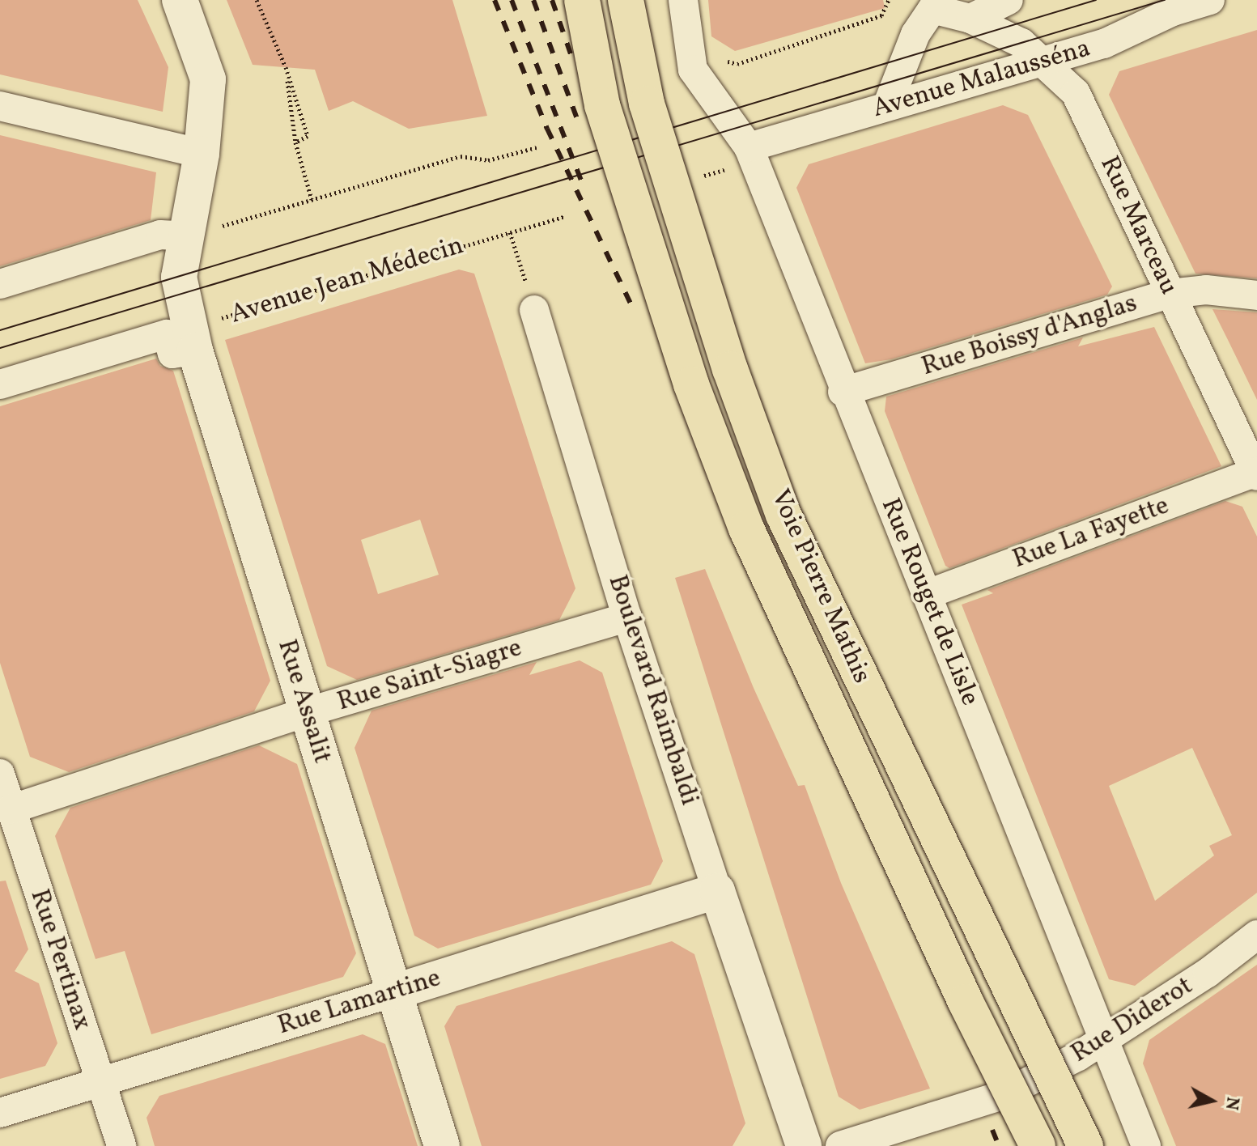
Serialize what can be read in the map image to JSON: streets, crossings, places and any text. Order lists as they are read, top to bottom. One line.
{"streets":{"highway":["Voie Pierre Mathis"],"street":["Avenue Malausséna","Rue Marceau","Rue Boissy d'Anglas","Rue La Fayette","Rue Rouget de Lisle","Rue Saint-Siagre","Boulevard Raimbaldi","Rue Assalit","Rue Pertinax","Rue Lamartine","Rue Diderot"],"path":["Avenue Jean Médecin"]},"crossings":[["Avenue Malausséna","Rue Marceau"],["Avenue Malausséna","Rue Rouget de Lisle"],["Rue Marceau","Rue Boissy d'Anglas"],["Rue Marceau","Rue La Fayette"],["Avenue Jean Médecin","Rue Assalit"],["Rue Boissy d'Anglas","Rue Rouget de Lisle"],["Rue La Fayette","Rue Rouget de Lisle"],["Rue Rouget de Lisle","Rue Diderot"],["Rue Saint-Siagre","Boulevard Raimbaldi"],["Rue Saint-Siagre","Rue Assalit"],["Rue Saint-Siagre","Rue Pertinax"],["Boulevard Raimbaldi","Rue Lamartine"],["Rue Assalit","Rue Lamartine"],["Rue Pertinax","Rue Lamartine"]],"north":"right"}
